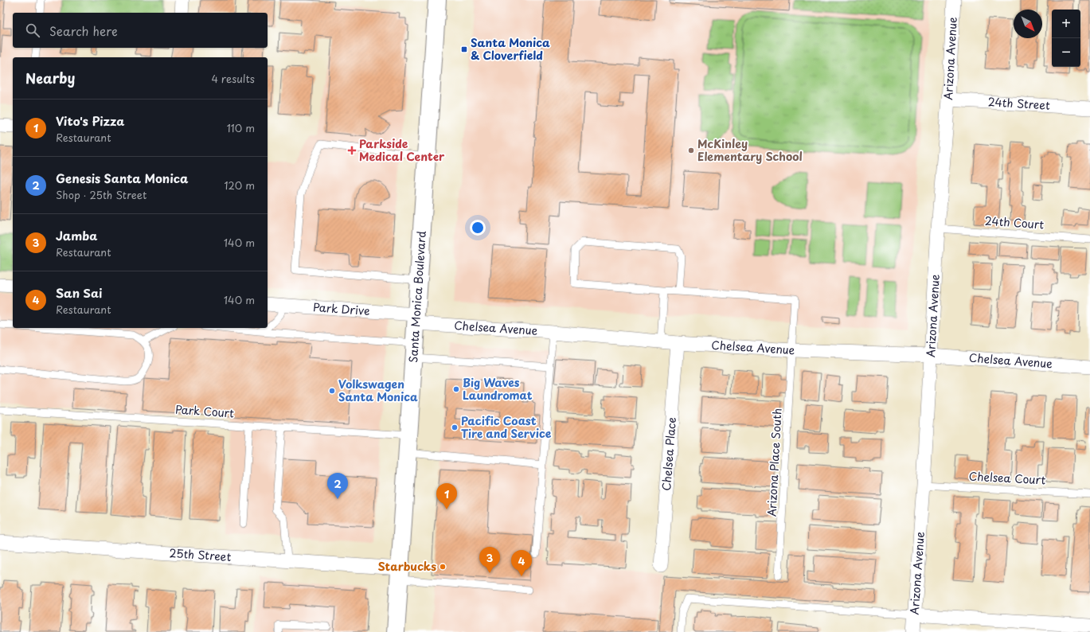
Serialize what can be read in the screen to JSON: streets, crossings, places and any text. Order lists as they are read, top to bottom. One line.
{"streets":{"main road":["Santa Monica Boulevard"],"street":["Arizona Avenue","24th Street","Park Drive","Chelsea Avenue","Chelsea Place","25th Street"],"lane":["24th Court","Park Court","Arizona Place South","Chelsea Court"]},"crossings":[["Arizona Avenue","24th Street"],["Arizona Avenue","24th Court"],["Arizona Avenue","Chelsea Avenue"],["Arizona Avenue","Chelsea Court"],["Santa Monica Boulevard","Park Drive"],["Santa Monica Boulevard","Chelsea Avenue"],["Santa Monica Boulevard","Park Court"],["Santa Monica Boulevard","25th Street"],["Park Drive","Chelsea Avenue"],["Chelsea Avenue","Chelsea Place"],["Chelsea Avenue","Arizona Place South"]],"places":{"transit":["Santa Monica & Cloverfield"],"health":["Parkside Medical Center"],"other":["McKinley Elementary School","Big Waves Laundromat","Volkswagen Santa Monica","Pacific Coast Tire and Service","Starbucks"]},"north":"bottom right","page":{"map_buttons":["+","−"],"search":"Search here","heading":["Nearby","4 results"],"list":[{"mark":"1","name":"Vito's Pizza","note":"Restaurant","value":"110 m"},{"mark":"2","name":"Genesis Santa Monica","note":"Shop · 25th Street","value":"120 m"},{"mark":"3","name":"Jamba","note":"Restaurant","value":"140 m"},{"mark":"4","name":"San Sai","note":"Restaurant","value":"140 m"}],"pins":["2","1","3","4"]}}
